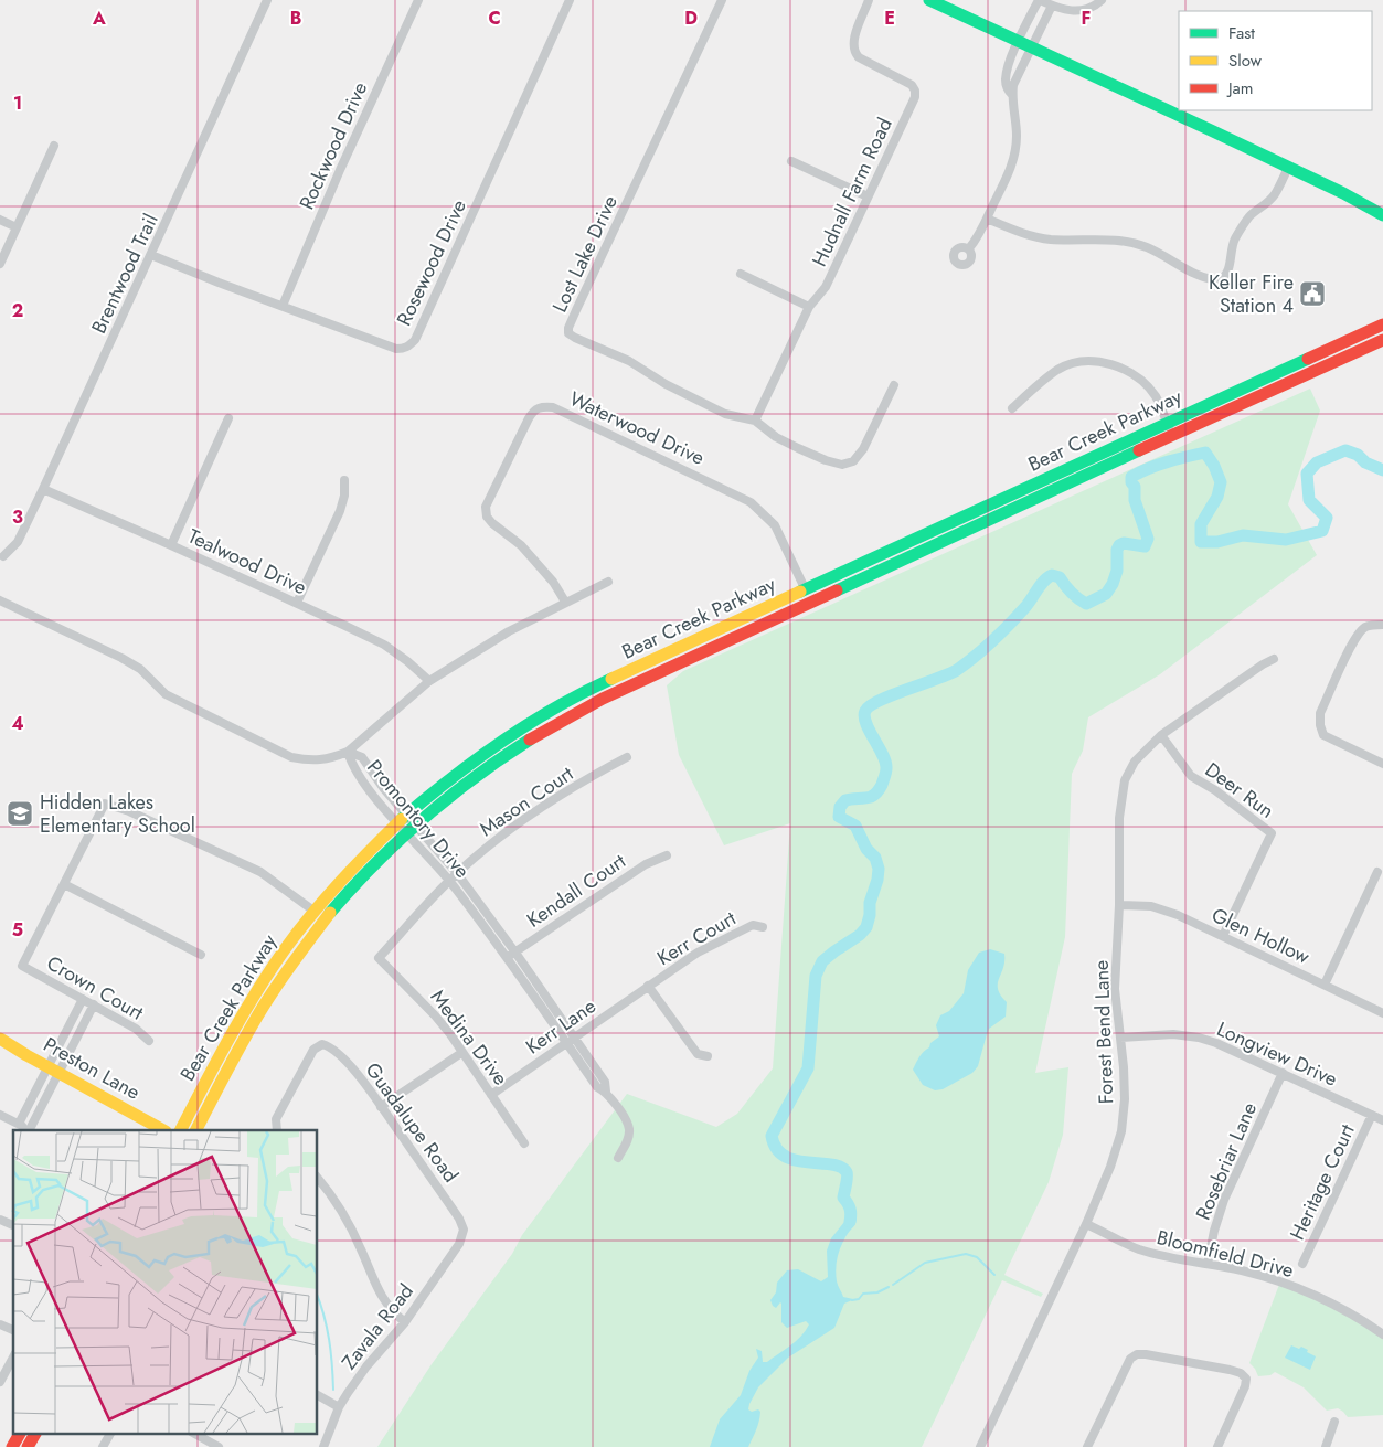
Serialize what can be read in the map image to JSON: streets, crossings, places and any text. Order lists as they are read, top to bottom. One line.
{"streets":{"main road":["Bear Creek Parkway","Preston Lane"],"street":["Rockwood Drive","Hudnall Farm Road","Lost Lake Drive","Rosewood Drive","Brentwood Trail","Waterwood Drive","Tealwood Drive","Deer Run","Mason Court","Promontory Drive","Kendall Court","Glen Hollow","Kerr Court","Crown Court","Kerr Lane","Forest Bend Lane","Medina Drive","Longview Drive","Guadalupe Road","Rosebriar Lane","Heritage Court","Bloomfield Drive","Zavala Road"]},"crossings":[["Rockwood Drive","Rosewood Drive"],["Hudnall Farm Road","Lost Lake Drive"],["Rosewood Drive","Brentwood Trail"],["Brentwood Trail","Tealwood Drive"],["Waterwood Drive","Bear Creek Parkway"],["Bear Creek Parkway","Promontory Drive"],["Deer Run","Glen Hollow"],["Deer Run","Forest Bend Lane"],["Mason Court","Promontory Drive"],["Mason Court","Medina Drive"],["Promontory Drive","Kendall Court"],["Promontory Drive","Kerr Lane"],["Glen Hollow","Forest Bend Lane"],["Kerr Court","Kerr Lane"],["Kerr Lane","Medina Drive"],["Forest Bend Lane","Longview Drive"],["Forest Bend Lane","Bloomfield Drive"],["Longview Drive","Rosebriar Lane"],["Longview Drive","Heritage Court"],["Guadalupe Road","Zavala Road"],["Rosebriar Lane","Bloomfield Drive"]],"places":{"public building":["Keller Fire Station 4"],"school or university":["Hidden Lakes Elementary School"]},"legend":["Fast","Slow","Jam"],"grid":{"columns":["A","B","C","D","E","F"],"rows":["1","2","3","4","5"]}}
